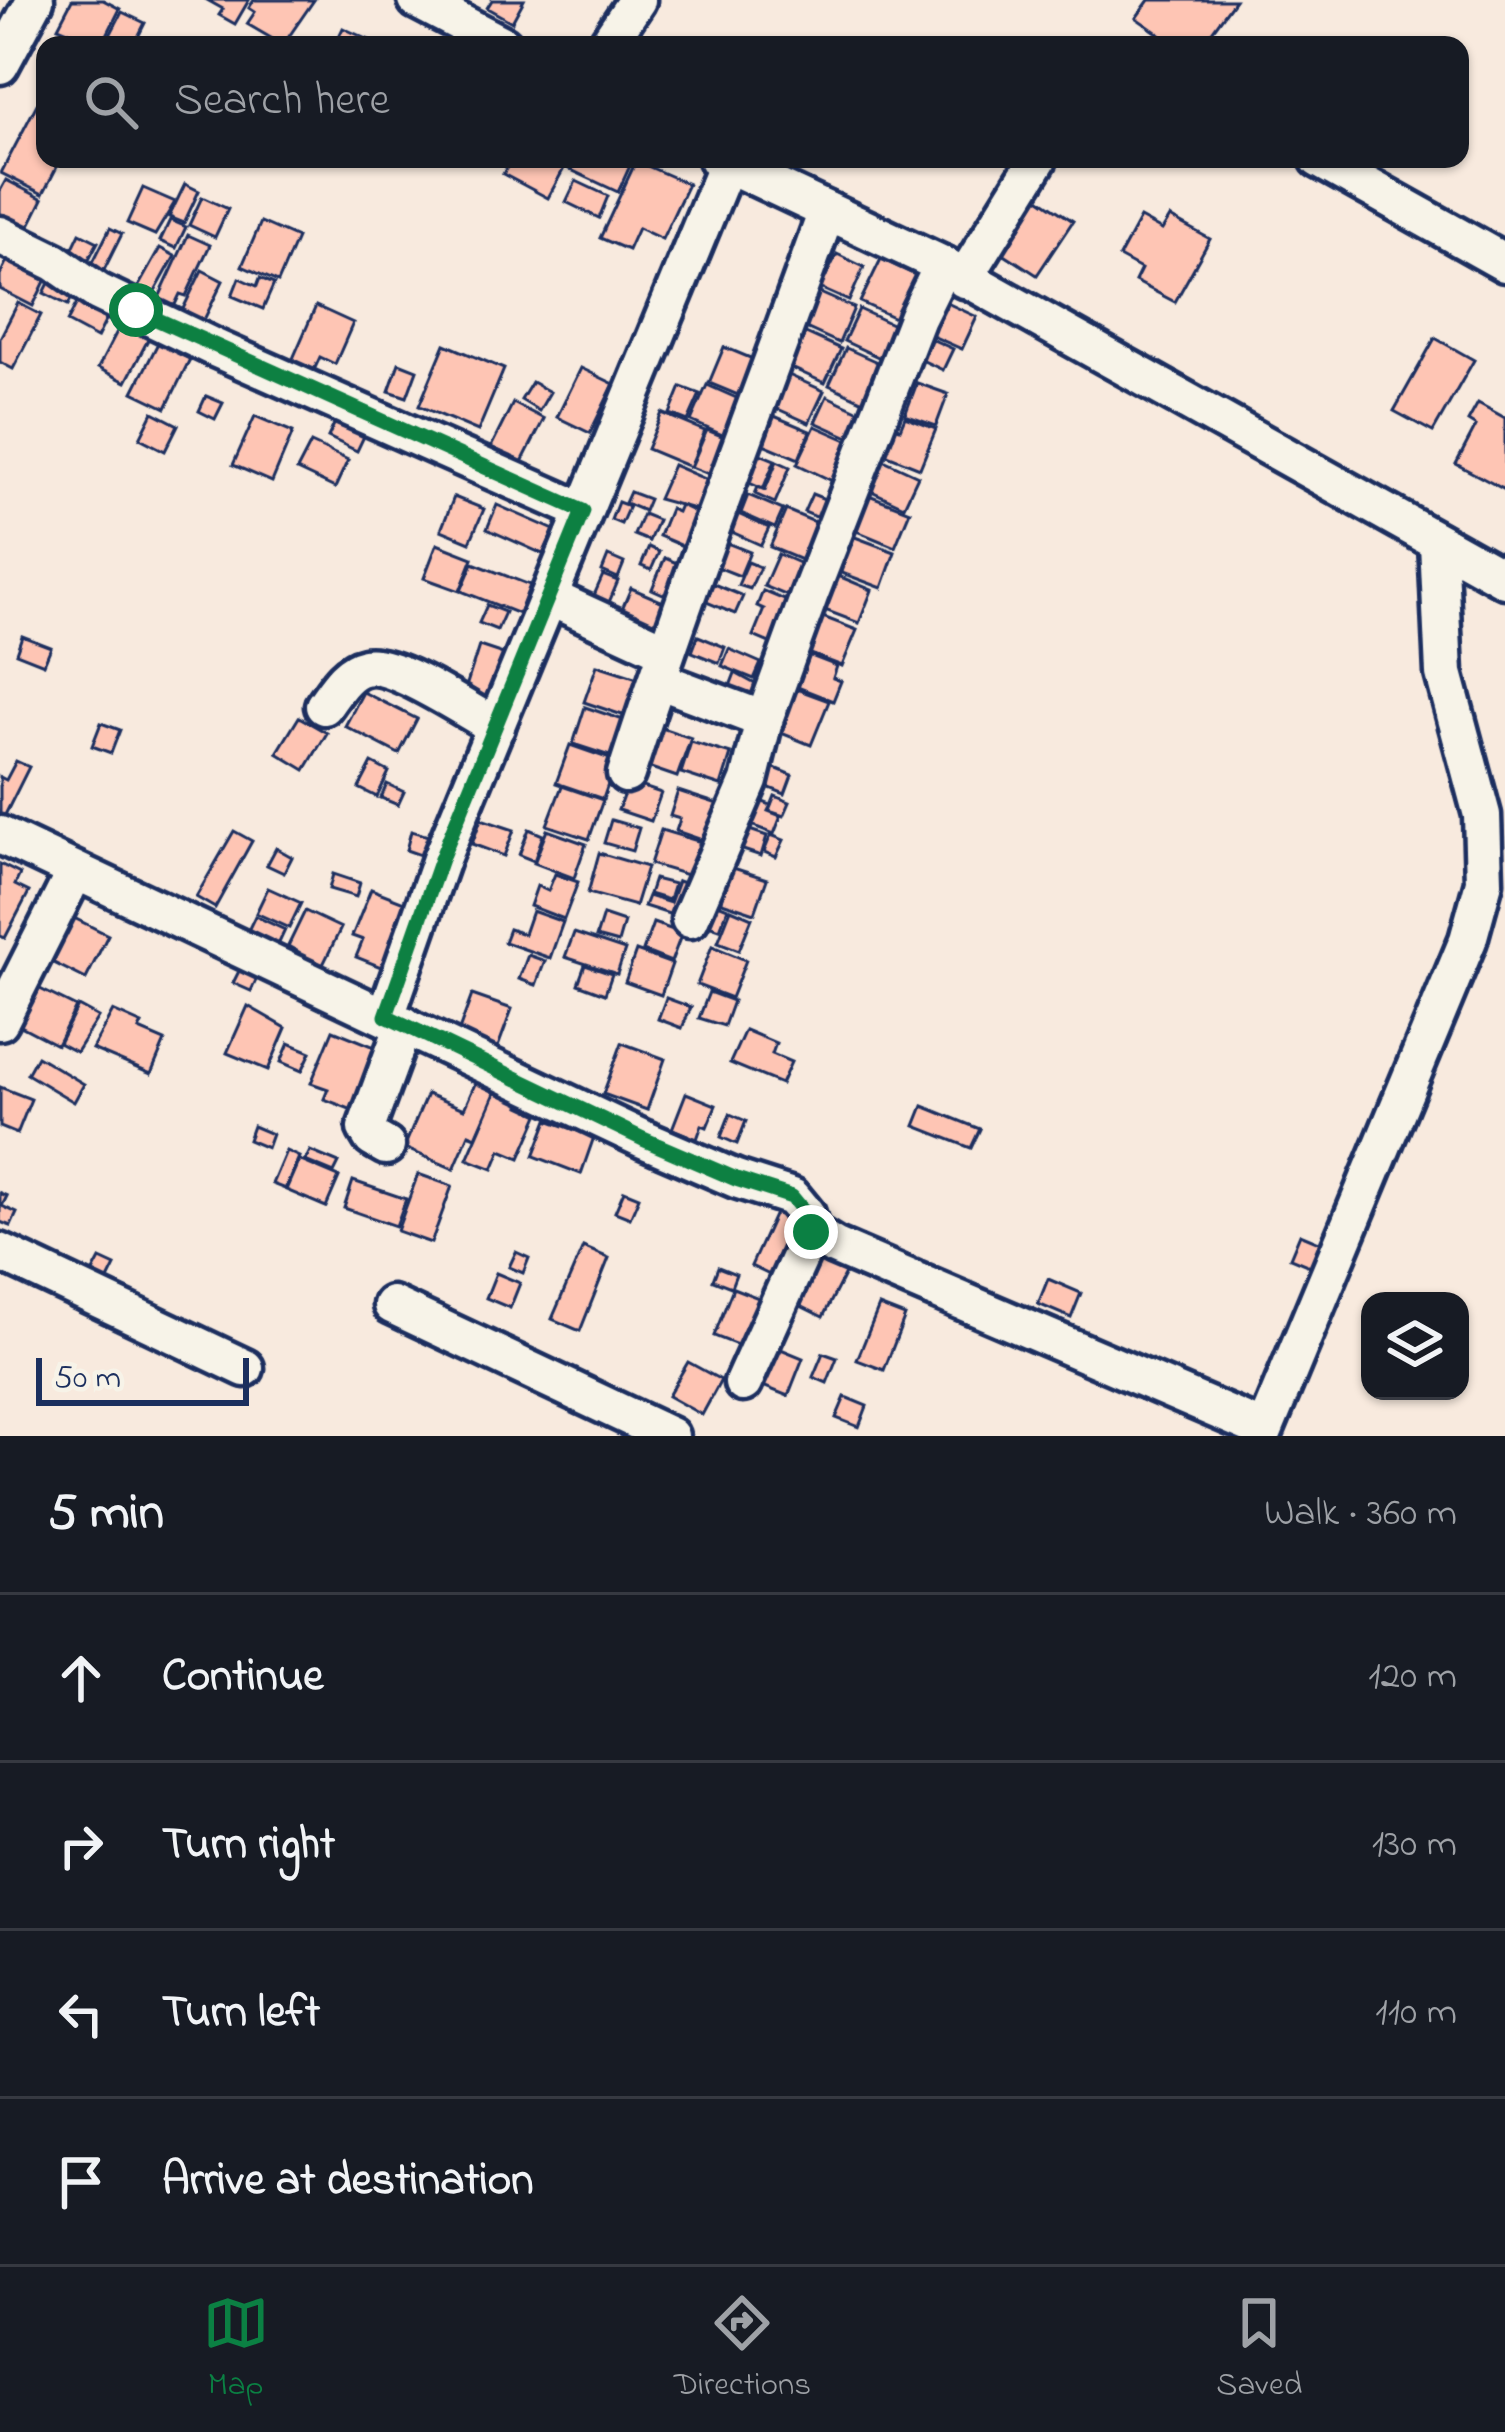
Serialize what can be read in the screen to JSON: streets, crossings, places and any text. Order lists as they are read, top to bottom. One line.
{"scale_bar":"50 m","page":{"search":"Search here","scale":"50 m","heading":["5 min","Walk · 360 m"],"list":[["Continue","120 m"],["Turn right","130 m"],["Turn left","110 m"],"Arrive at destination"],"nav":["Map","Directions","Saved"]}}
